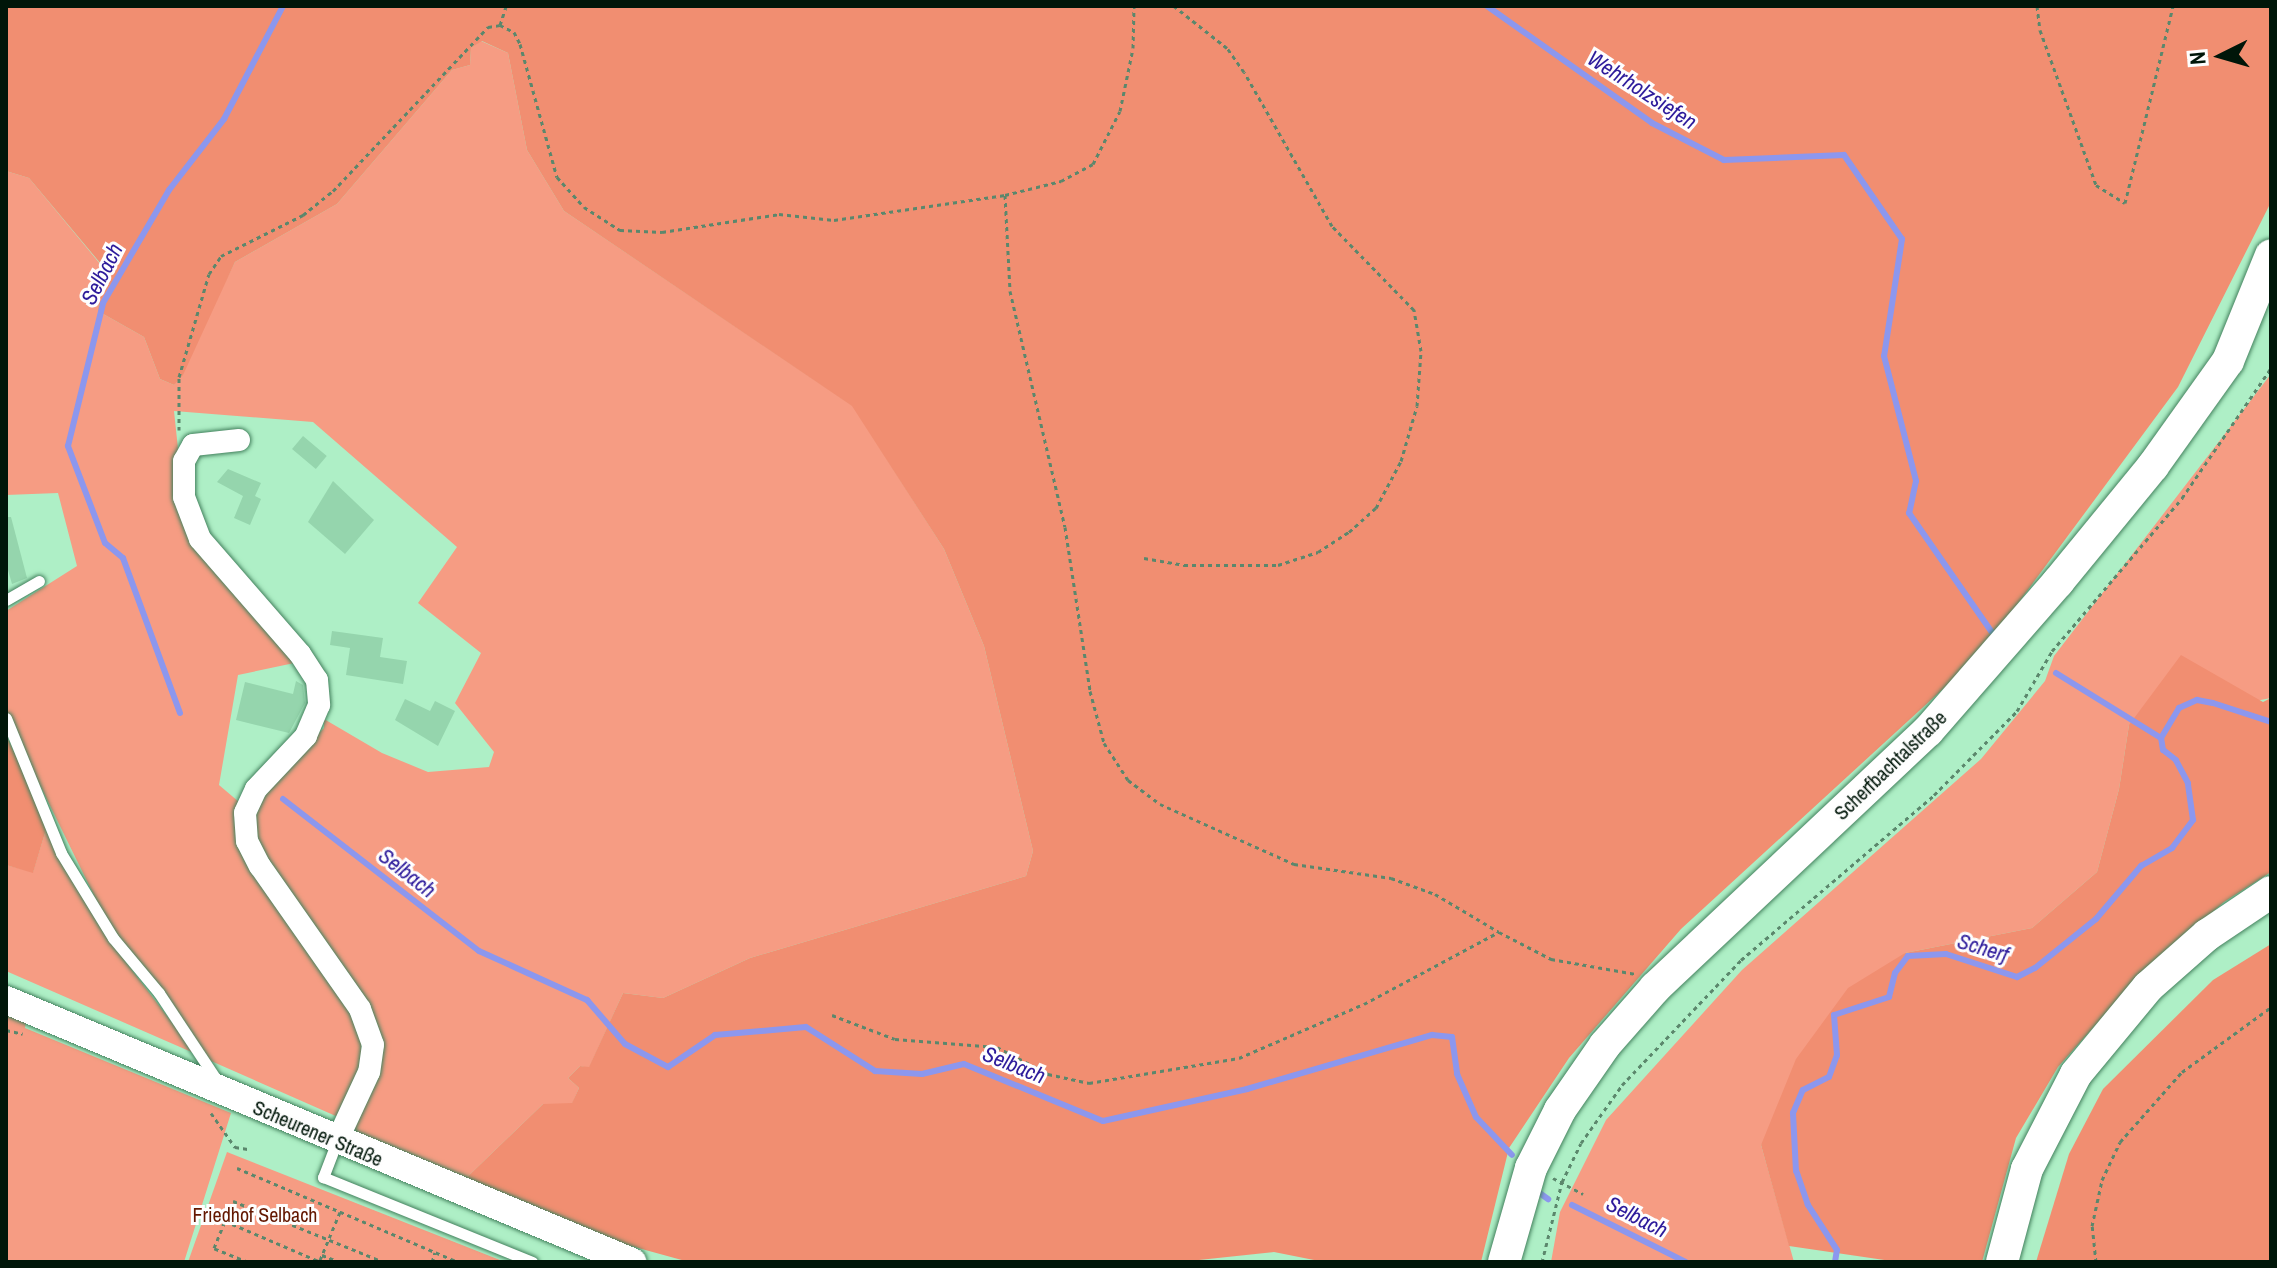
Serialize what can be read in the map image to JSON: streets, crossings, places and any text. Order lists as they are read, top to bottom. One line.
{"streets":{"main road":["Scherfbachtalstraße"],"street":["Scheurener Straße"]},"water":["Wehrholzsiefen","Selbach","Scherf"],"parks":["Friedhof Selbach"],"north":"left"}
